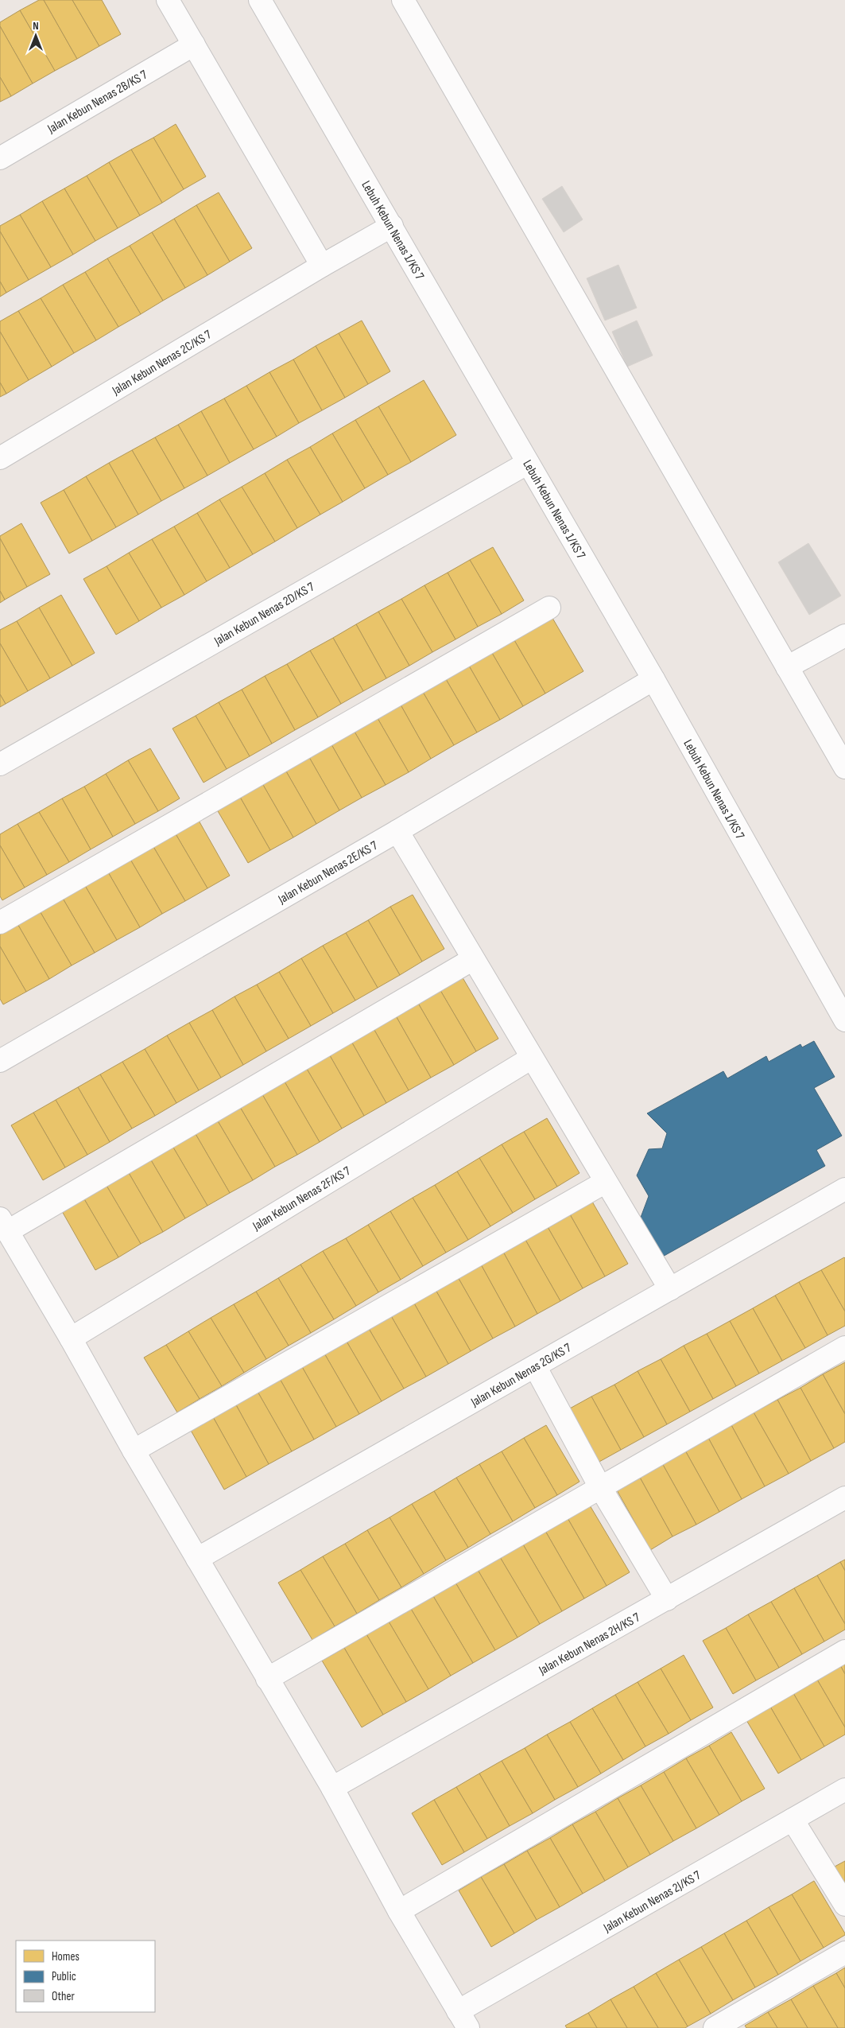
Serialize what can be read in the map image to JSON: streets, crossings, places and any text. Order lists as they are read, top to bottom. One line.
{"streets":{"street":["Jalan Kebun Nenas 2B/KS 7","Lebuh Kebun Nenas 1/KS 7","Jalan Kebun Nenas 2C/KS 7","Jalan Kebun Nenas 2D/KS 7","Jalan Kebun Nenas 2E/KS 7","Jalan Kebun Nenas 2F/KS 7","Jalan Kebun Nenas 2G/KS 7","Jalan Kebun Nenas 2H/KS 7","Jalan Kebun Nenas 2J/KS 7"]},"crossings":[["Lebuh Kebun Nenas 1/KS 7","Jalan Kebun Nenas 2C/KS 7"],["Lebuh Kebun Nenas 1/KS 7","Jalan Kebun Nenas 2D/KS 7"],["Lebuh Kebun Nenas 1/KS 7","Jalan Kebun Nenas 2E/KS 7"]],"legend":["Homes","Public","Other"],"north":"top"}
